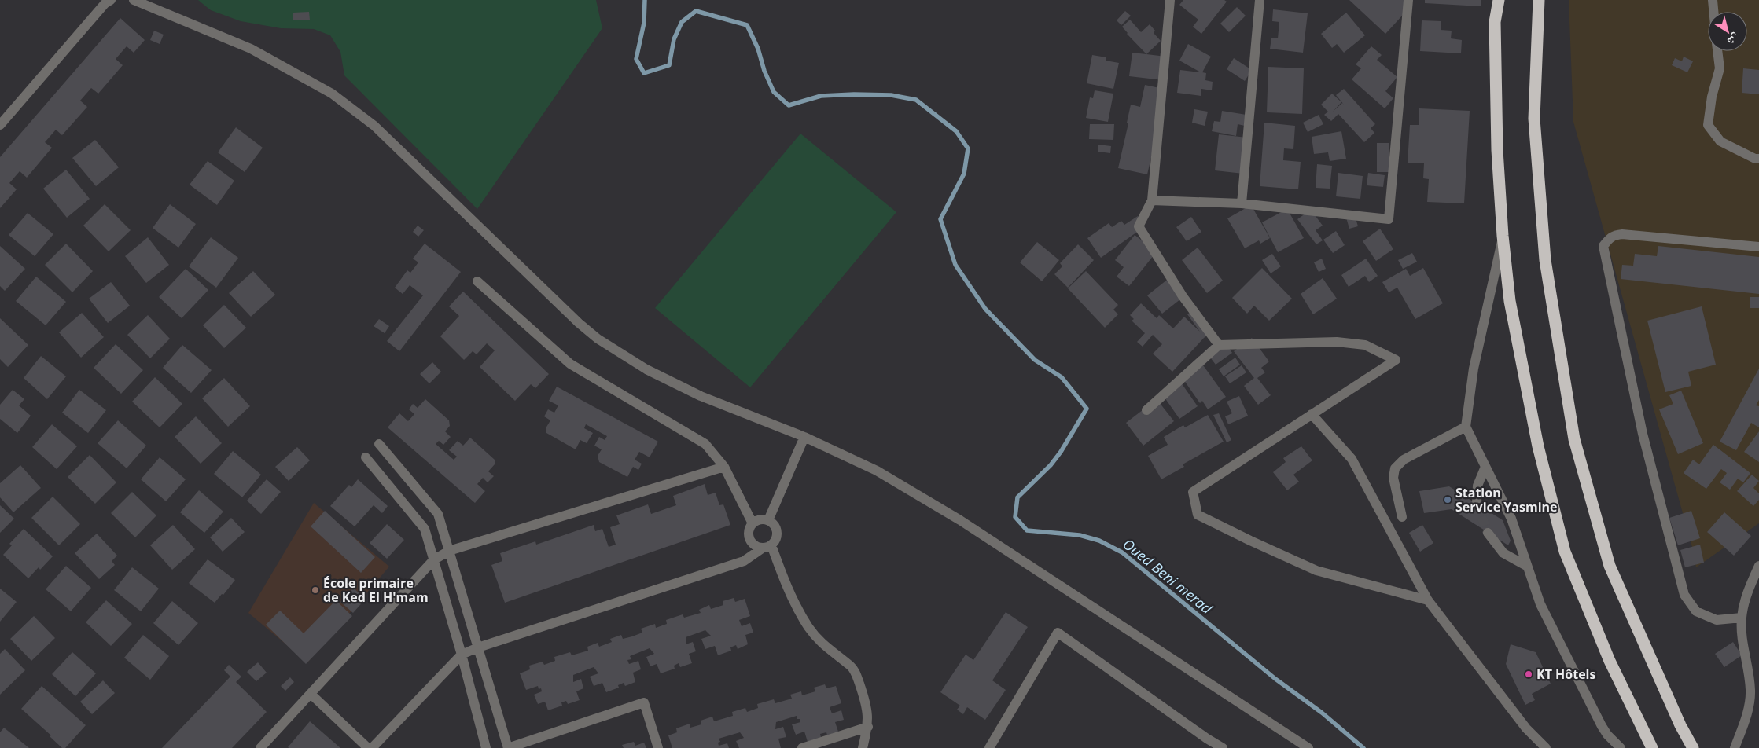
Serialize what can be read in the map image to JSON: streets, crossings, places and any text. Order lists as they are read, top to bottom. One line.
{"water":["Oued Beni merad"],"places":["Station Service Yasmine","École primaire de Ked El H'mam","KT Hôtels"],"north":"bottom right"}
